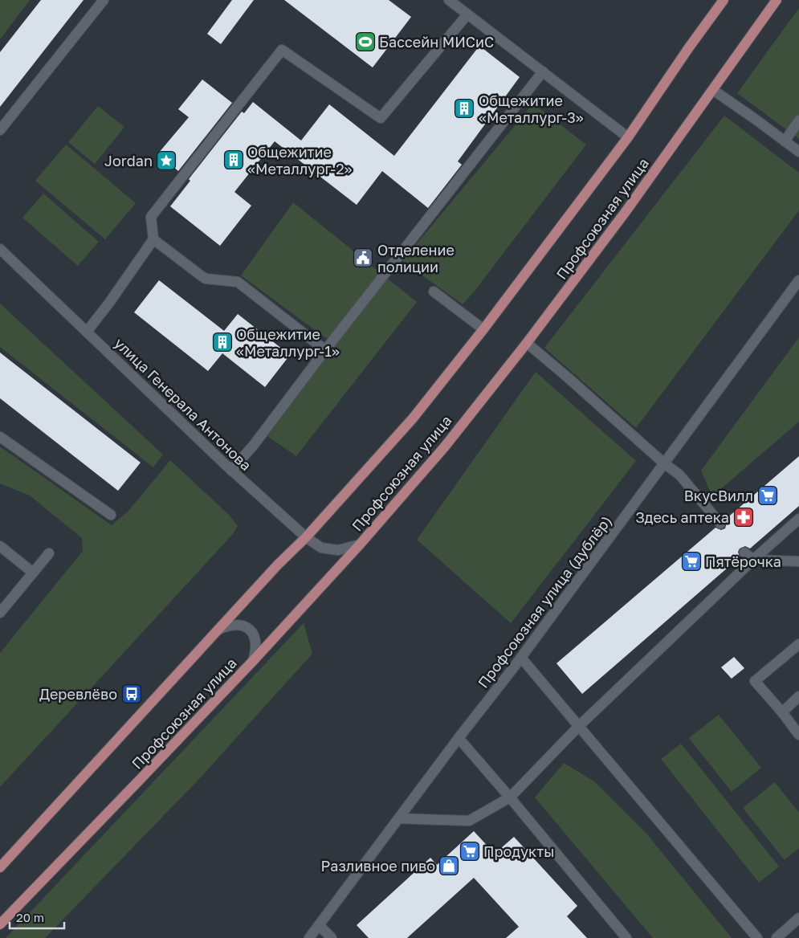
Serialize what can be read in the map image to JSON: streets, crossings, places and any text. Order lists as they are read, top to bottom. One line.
{"streets":{"main road":["Профсоюзная улица"],"street":["улица Генерала Антонова","Профсоюзная улица (дублёр)"]},"crossings":[["Профсоюзная улица","улица Генерала Антонова"]],"places":{"sports":["Бассейн МИСиС"],"building":["Общежитие «Металлург-3»","Общежитие «Металлург-2»","Общежитие «Металлург-1»"],"place":["Jordan"],"public building":["Отделение полиции"],"supermarket":["ВкусВилл","Пятёрочка","Продукты"],"pharmacy":["Здесь аптека"],"bus stop":["Деревлёво"],"shop":["Разливное пиво"]},"scale_bar":"20 m"}
